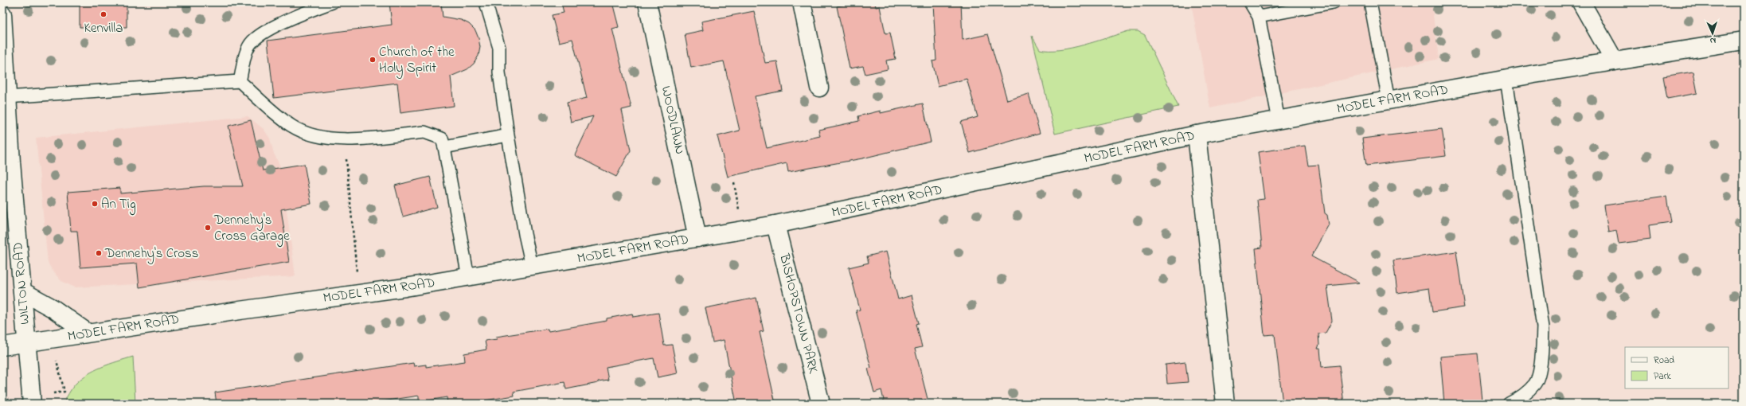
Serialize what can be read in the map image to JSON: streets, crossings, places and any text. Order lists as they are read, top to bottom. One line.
{"streets":{"main road":["MODEL FARM ROAD","WOODLAWN","WILTON ROAD","BISHOPSTOWN PARK"]},"crossings":[["MODEL FARM ROAD","WOODLAWN"],["MODEL FARM ROAD","WILTON ROAD"],["MODEL FARM ROAD","BISHOPSTOWN PARK"]],"places":["Kenvilla","Church of the Holy Spirit","An Tig","Dennehy's Cross Garage","Dennehy's Cross"],"legend":["Road","Park"],"north":"bottom"}
